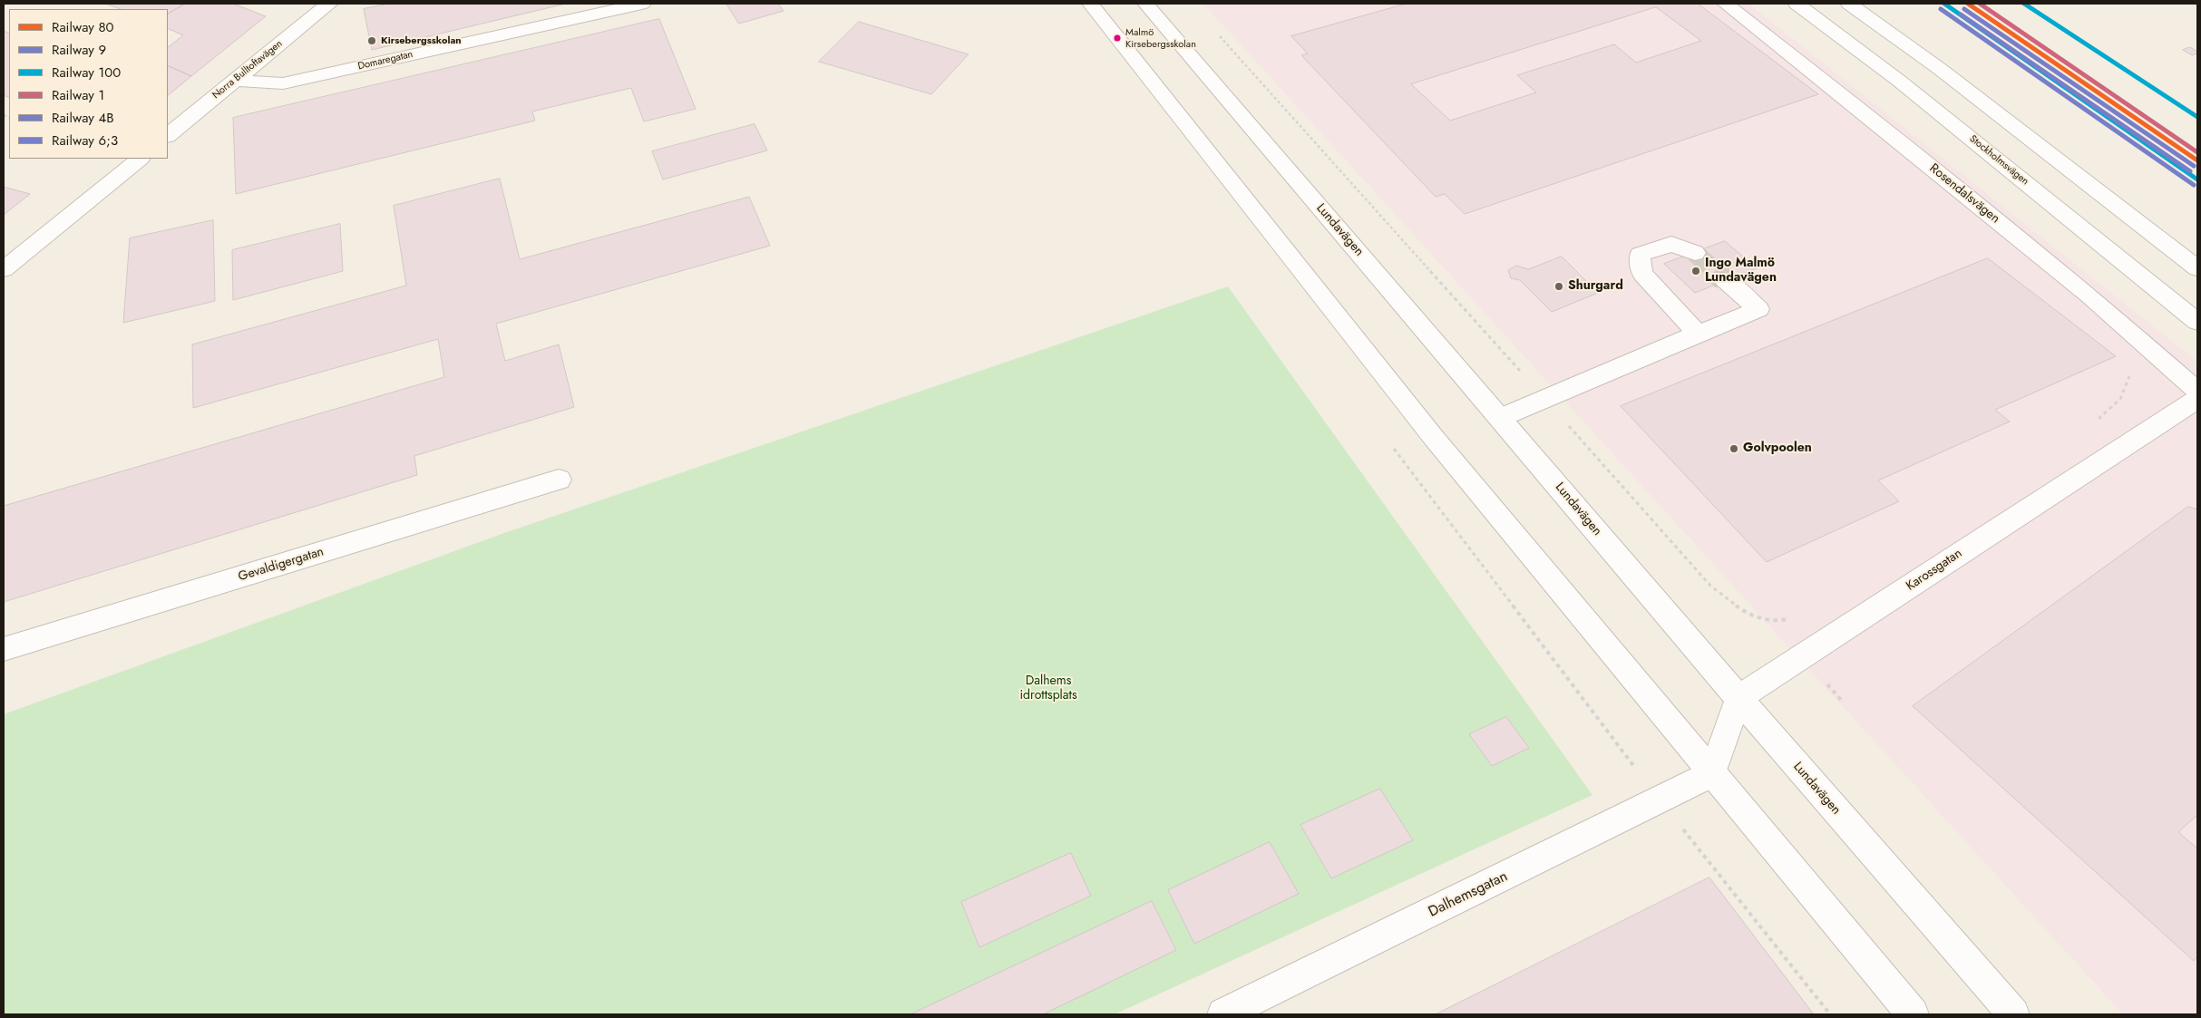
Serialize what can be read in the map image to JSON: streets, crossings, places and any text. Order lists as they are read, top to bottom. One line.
{"streets":{"main road":["Domaregatan","Norra Bulltoftavägen","Stockholmsvägen","Rosendalsvägen","Lundavägen","Gevaldigergatan","Karossgatan","Dalhemsgatan"]},"crossings":[["Domaregatan","Norra Bulltoftavägen"],["Lundavägen","Karossgatan"]],"parks":["Dalhems idrottsplats"],"places":["Malmö Kirsebergsskolan","Kirsebergsskolan","Ingo Malmö Lundavägen","Shurgard","Golvpoolen"],"lines":["rail line 80","rail line 100","rail line 1","rail line 9","rail line 6;3","rail line 4B"],"legend":["Railway 80","Railway 9","Railway 100","Railway 1","Railway 4B","Railway 6;3"]}
